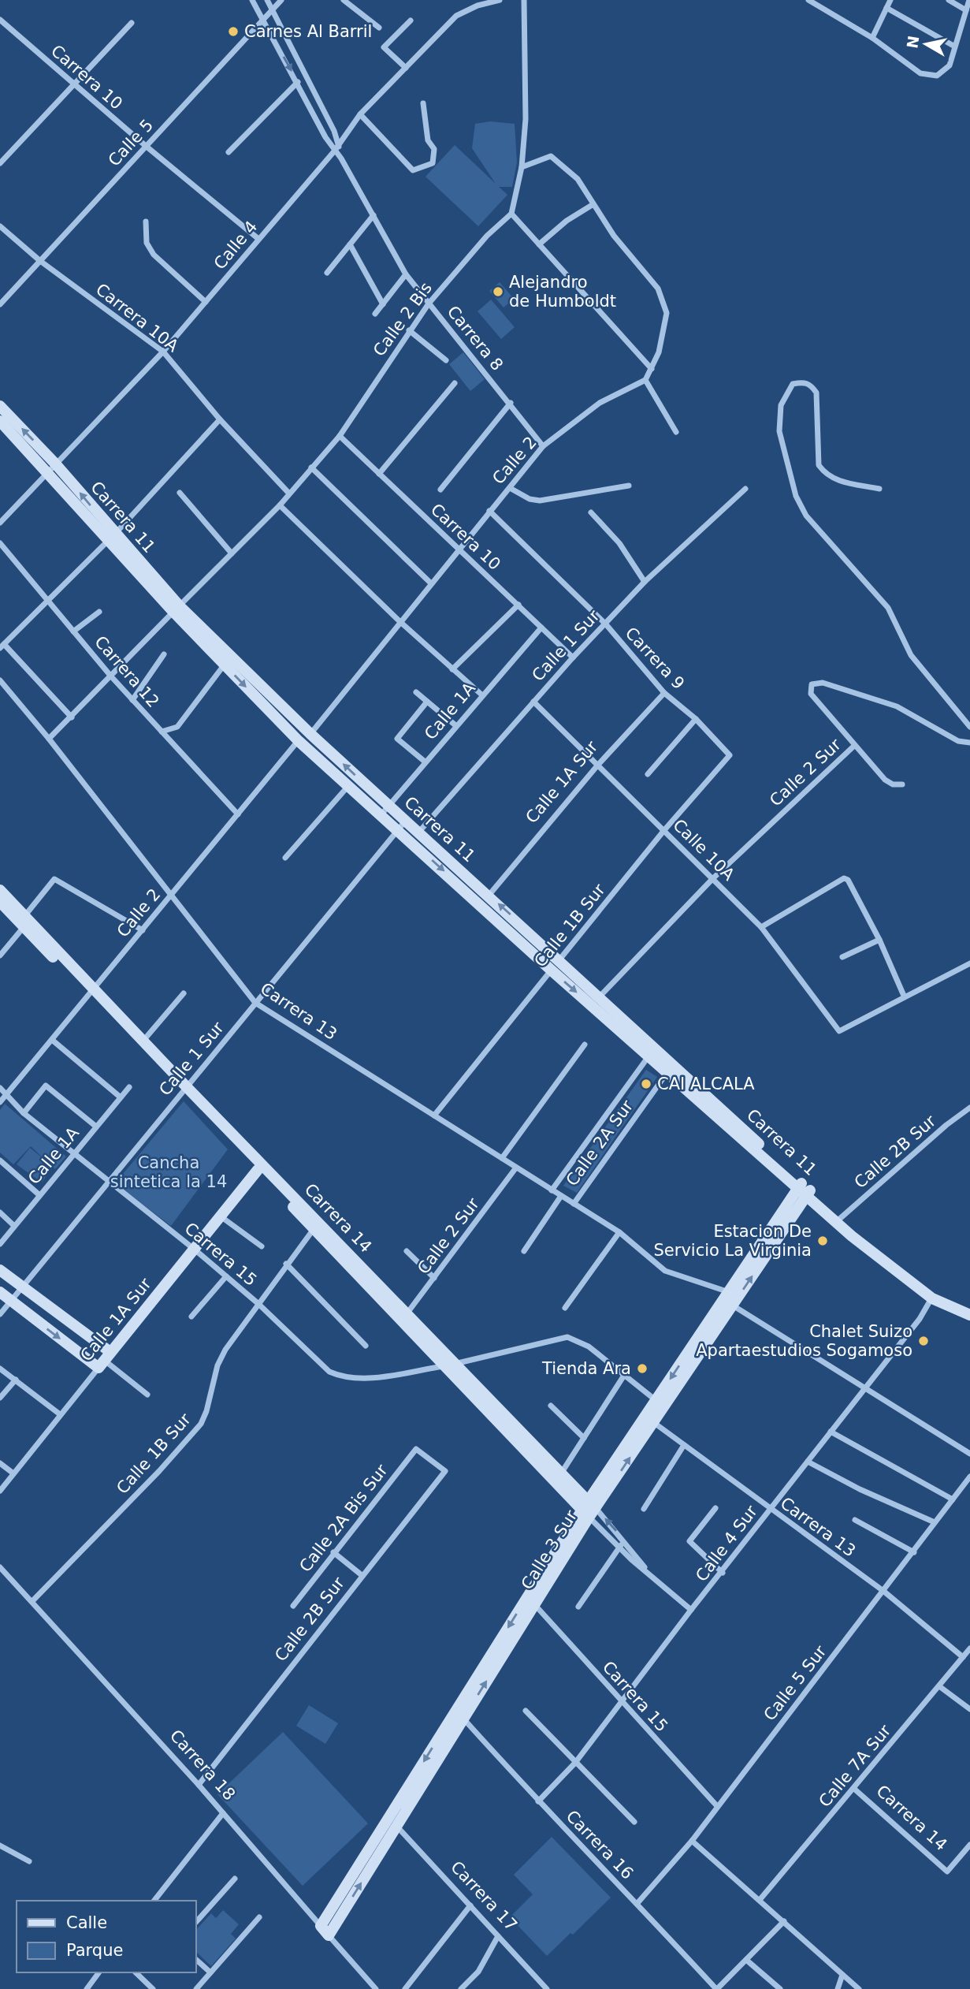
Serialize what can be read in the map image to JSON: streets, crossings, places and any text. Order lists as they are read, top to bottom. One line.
{"streets":{"street":["Carrera 10","Calle 5","Calle 4","Carrera 10A","Calle 2 Bis","Carrera 8","Calle 2","Carrera 11","Calle 1 Sur","Carrera 9","Carrera 12","Calle 1A","Calle 2 Sur","Calle 1A Sur","Calle 10A","Calle 1B Sur","Carrera 13","Calle 2A Sur","Calle 2B Sur","Carrera 14","Carrera 15","Calle 2A Bis Sur","Calle 4 Sur","Calle 3 Sur","Calle 5 Sur","Carrera 18","Calle 7A Sur","Carrera 16","Carrera 17"]},"crossings":[["Carrera 10","Calle 5"],["Carrera 10","Calle 4"],["Carrera 10","Calle 2 Bis"],["Carrera 10","Calle 2"],["Carrera 10","Calle 1 Sur"],["Carrera 10","Calle 1A"],["Calle 5","Carrera 10A"],["Calle 5","Carrera 8"],["Calle 4","Carrera 10A"],["Calle 4","Carrera 8"],["Calle 4","Carrera 11"],["Carrera 10A","Calle 2 Bis"],["Calle 2 Bis","Carrera 8"],["Calle 2 Bis","Carrera 11"],["Calle 2 Bis","Carrera 12"],["Calle 2 Bis","Carrera 13"],["Carrera 8","Calle 2"],["Calle 2","Carrera 11"],["Calle 2","Carrera 9"],["Calle 2","Carrera 12"],["Calle 2","Carrera 13"],["Calle 2","Carrera 14"],["Calle 2","Carrera 15"],["Carrera 11","Calle 1 Sur"],["Carrera 11","Calle 1A"],["Carrera 11","Calle 2 Sur"],["Carrera 11","Calle 1A Sur"],["Carrera 11","Calle 1B Sur"],["Carrera 11","Calle 2A Sur"],["Carrera 11","Calle 2B Sur"],["Carrera 11","Calle 4 Sur"],["Carrera 11","Calle 3 Sur"],["Calle 1 Sur","Carrera 9"],["Calle 1 Sur","Calle 10A"],["Calle 1 Sur","Carrera 13"],["Calle 1 Sur","Carrera 14"],["Calle 1 Sur","Carrera 15"],["Carrera 9","Calle 1A Sur"],["Carrera 9","Calle 1B Sur"],["Calle 1A","Carrera 15"],["Calle 2 Sur","Calle 10A"],["Calle 2 Sur","Carrera 13"],["Calle 2 Sur","Carrera 14"],["Calle 1A Sur","Calle 10A"],["Calle 1A Sur","Carrera 14"],["Calle 1A Sur","Carrera 15"],["Calle 10A","Calle 1B Sur"],["Calle 1B Sur","Carrera 13"],["Calle 1B Sur","Carrera 14"],["Calle 1B Sur","Carrera 15"],["Calle 1B Sur","Carrera 18"],["Carrera 13","Calle 2A Sur"],["Carrera 13","Calle 4 Sur"],["Carrera 13","Calle 3 Sur"],["Carrera 13","Calle 5 Sur"],["Carrera 13","Calle 7A Sur"],["Calle 2B Sur","Calle 2A Bis Sur"],["Calle 2B Sur","Carrera 18"],["Carrera 14","Carrera 15"],["Carrera 14","Calle 4 Sur"],["Carrera 14","Calle 3 Sur"],["Carrera 14","Calle 7A Sur"],["Carrera 15","Calle 4 Sur"],["Carrera 15","Calle 3 Sur"],["Carrera 15","Calle 5 Sur"],["Calle 4 Sur","Carrera 16"],["Calle 3 Sur","Carrera 18"],["Calle 3 Sur","Carrera 16"],["Calle 3 Sur","Carrera 17"],["Calle 5 Sur","Carrera 16"]],"parks":["Cancha sintetica la 14"],"places":["Carnes Al Barril","Alejandro de Humboldt","CAI ALCALA","Estacion De Servicio La Virginia","Chalet Suizo Apartaestudios Sogamoso","Tienda Ara"],"legend":["Calle","Parque"],"north":"left"}
